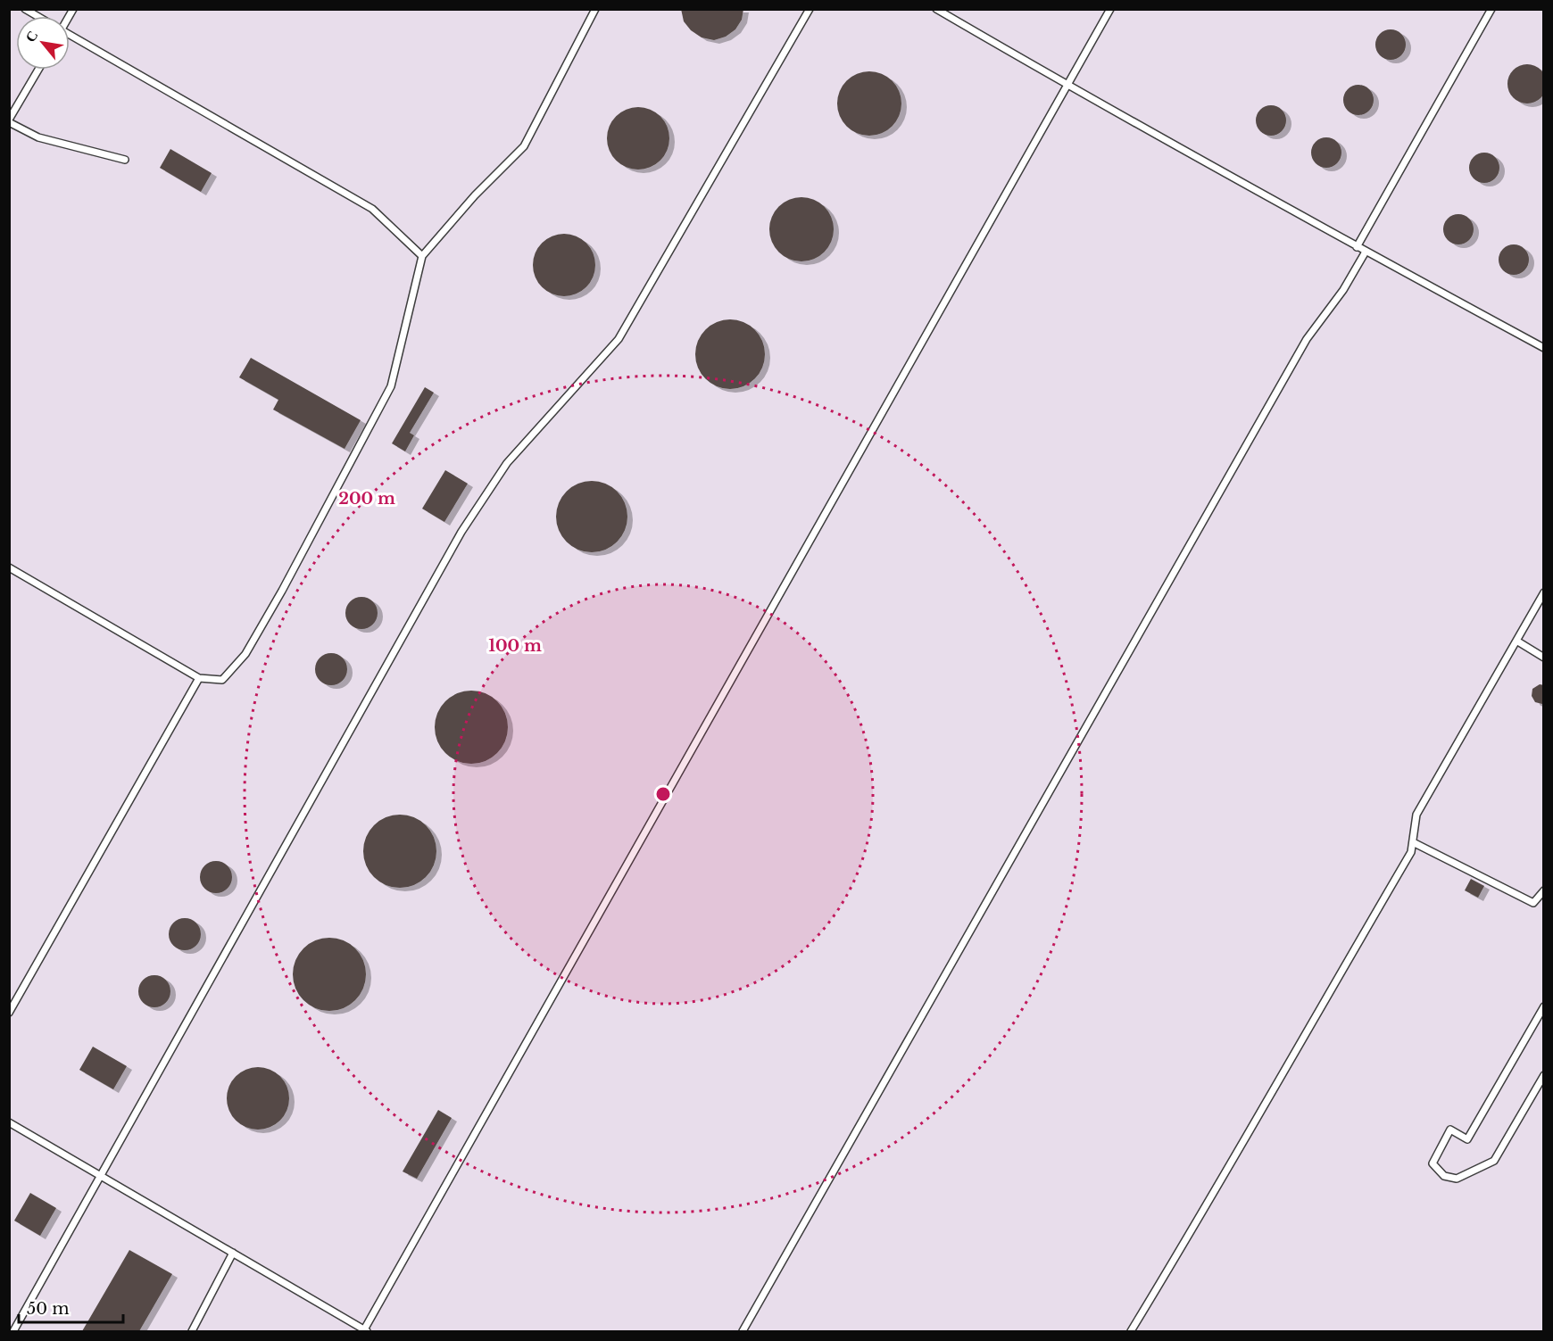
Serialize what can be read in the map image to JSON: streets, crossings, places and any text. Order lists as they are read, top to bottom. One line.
{"scale_bar":"50 m","north":"top left","rings":["200 m","100 m"]}
